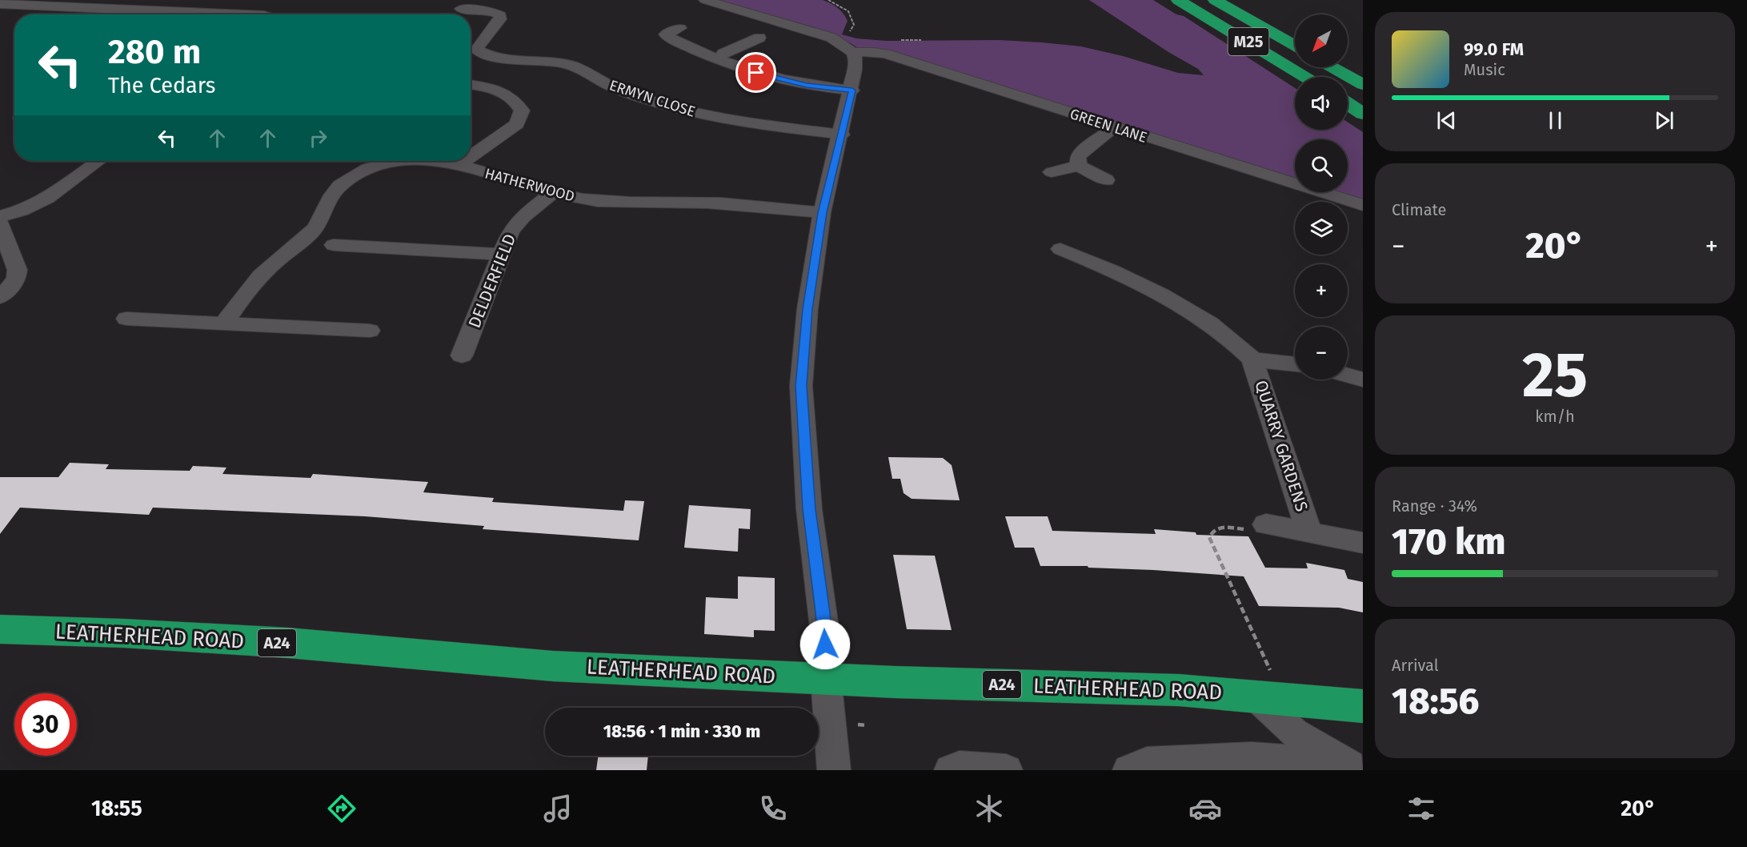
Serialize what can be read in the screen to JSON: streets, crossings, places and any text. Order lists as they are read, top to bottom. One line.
{"streets":{"highway":["M25","LEATHERHEAD ROAD","A24"],"street":["ERMYN CLOSE","GREEN LANE","HATHERWOOD","DELDERFIELD","QUARRY GARDENS"]},"crossings":[["HATHERWOOD","DELDERFIELD"]],"north":"bottom left","page":{"map_buttons":["+","−"],"turn":["280 m","The Cedars"],"song":["99.0 FM","Music"],"tile":["Climate",["25","km/h"],["Range · 34%","170 km"],["Arrival","18:56"]],"heat":["−","20°","+"],"limit":"30","trip":"18:56 · 1 min · 330 m","tabs":["18:55","20°"]}}
